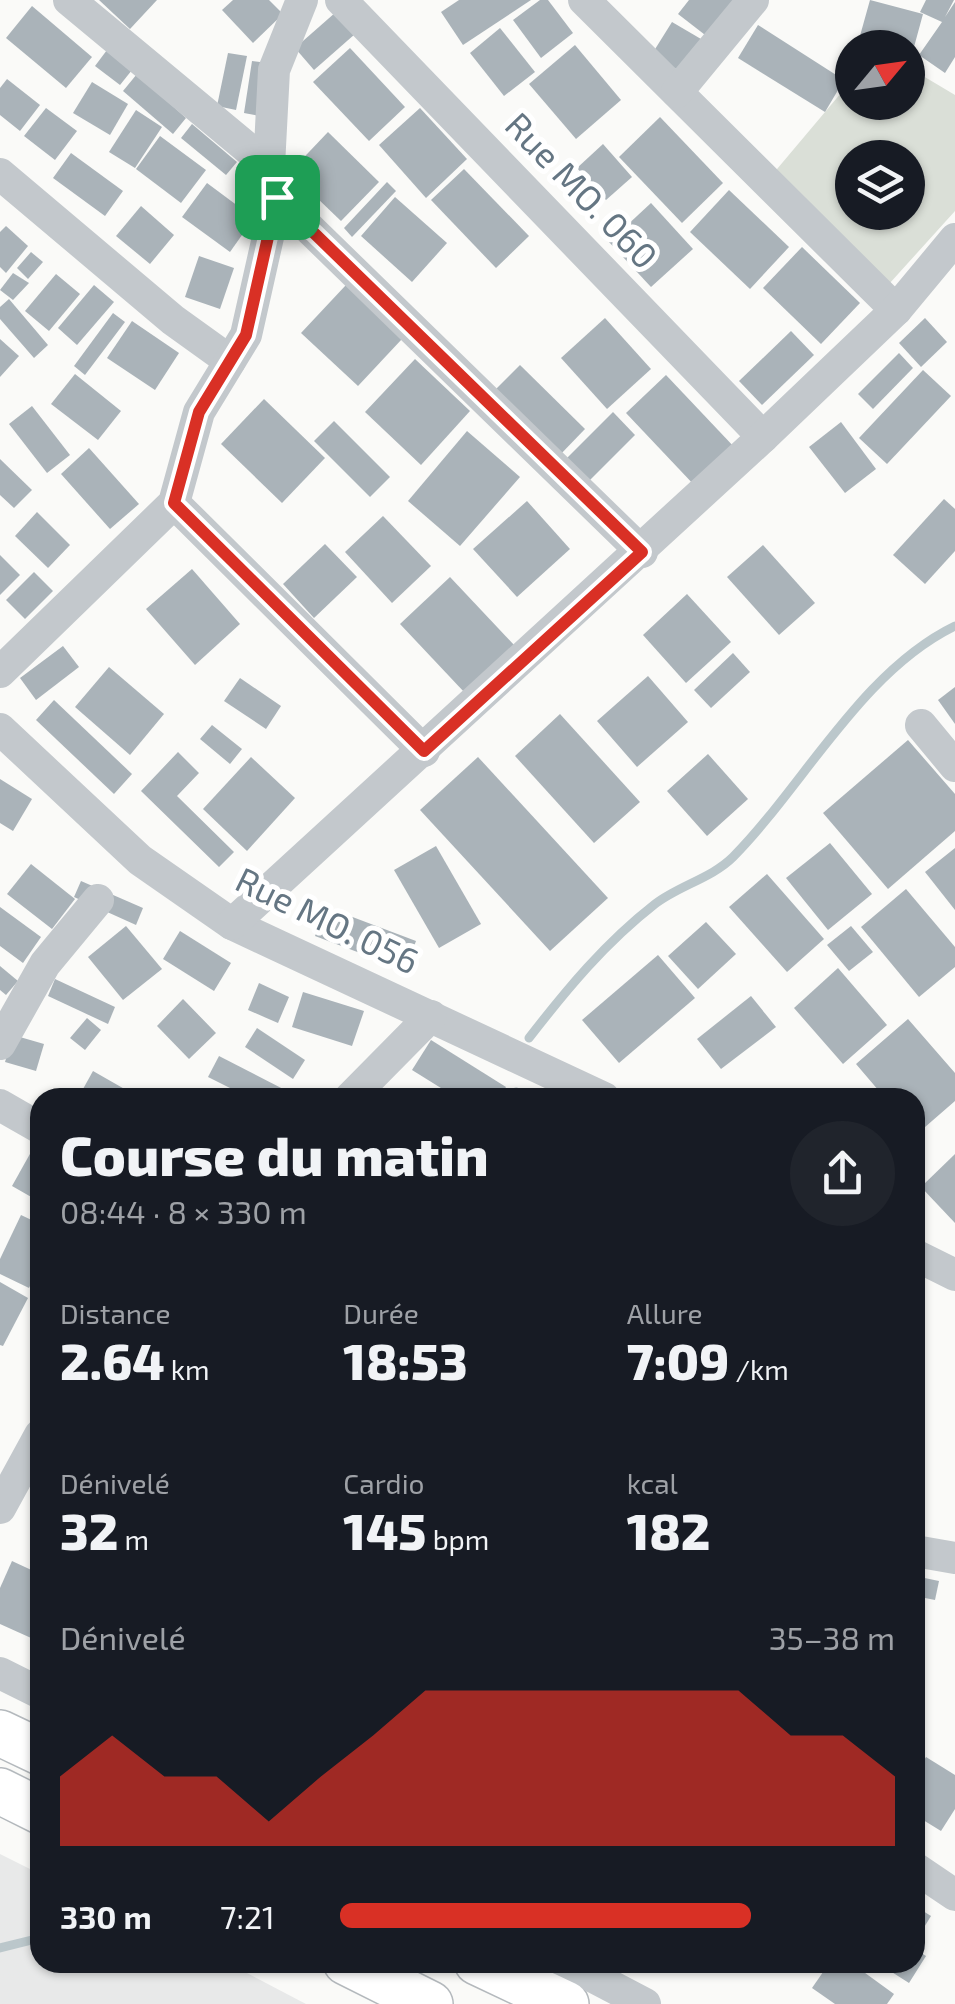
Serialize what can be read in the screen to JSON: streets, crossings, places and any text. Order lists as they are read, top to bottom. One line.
{"streets":{"street":["Rue MO. 060","Rue MO. 056"]},"north":"top right","page":{"heading":["Course du matin","08:44 · 8 × 330 m"],"stats":[["Distance","2.64 km"],["Durée","18:53"],["Allure","7:09 /km"],["Dénivelé","32 m"],["Cardio","145 bpm"],["kcal","182"]],"chart":["Dénivelé","35–38 m"],"list":[{"name":"330 m","note":"7:21"}]}}
